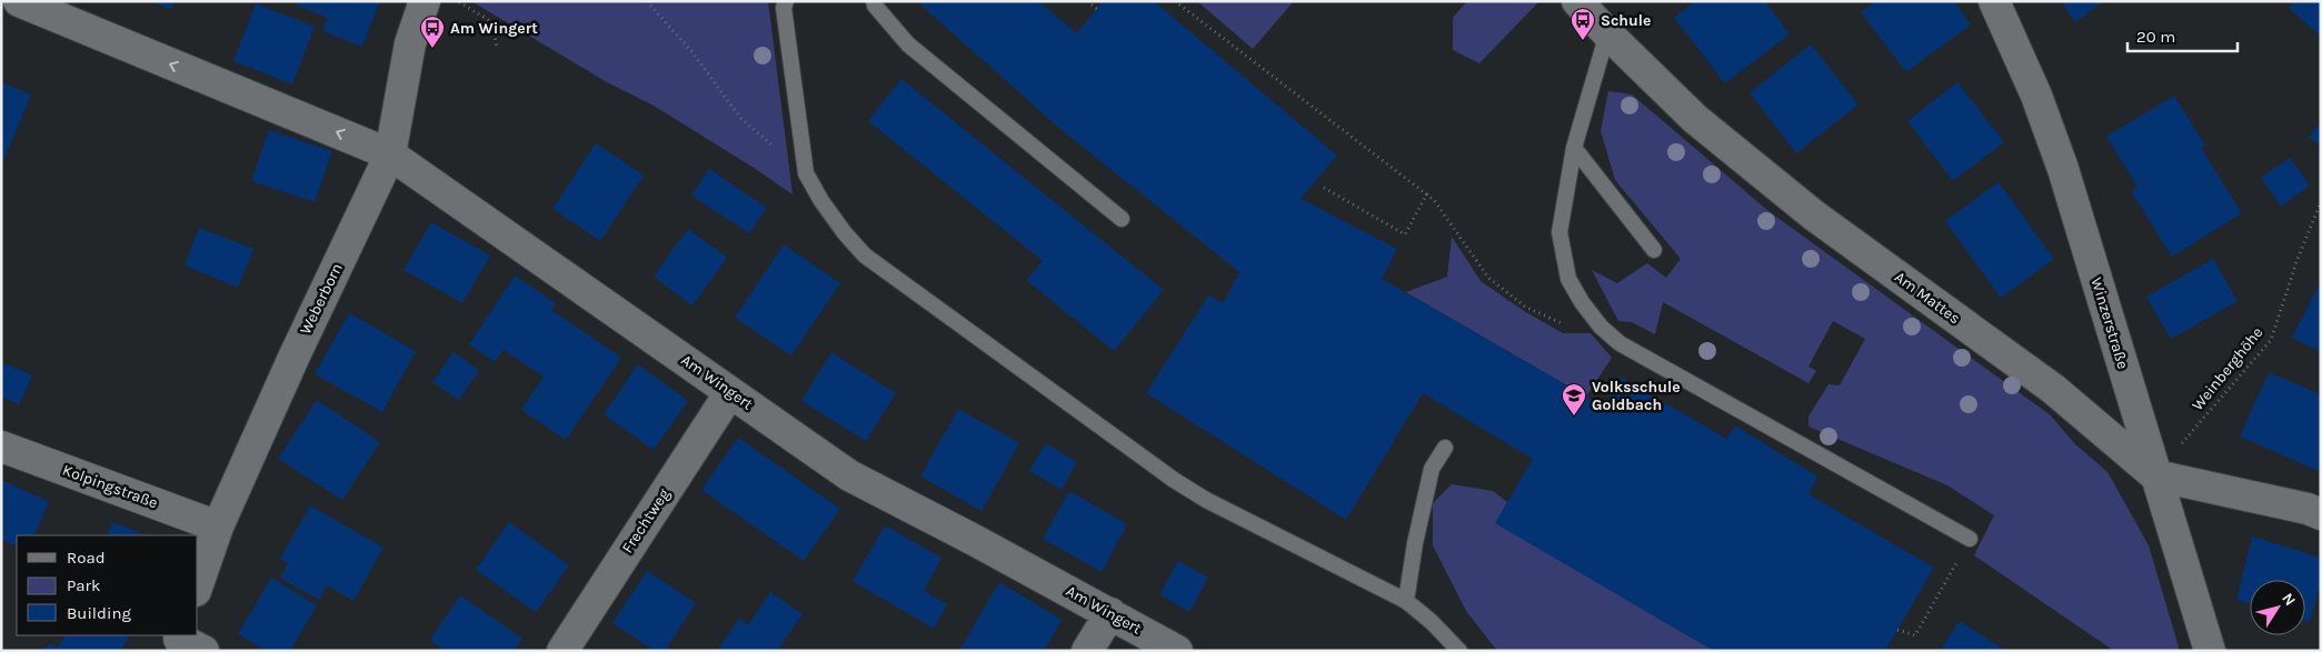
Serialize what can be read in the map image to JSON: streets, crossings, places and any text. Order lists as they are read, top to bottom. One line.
{"streets":{"street":["Am Mattes","Weberborn","Winzerstraße","Am Wingert","Kolpingstraße","Frechtweg"],"path":["Weinberghöhe"]},"crossings":[["Am Mattes","Winzerstraße"],["Am Mattes","Weinberghöhe"],["Weberborn","Am Wingert"],["Weberborn","Kolpingstraße"],["Winzerstraße","Weinberghöhe"],["Am Wingert","Frechtweg"]],"places":{"bus stop":["Schule","Am Wingert"],"school or university":["Volksschule Goldbach"]},"legend":["Road","Park","Building"],"scale_bar":"20 m","north":"top right"}
